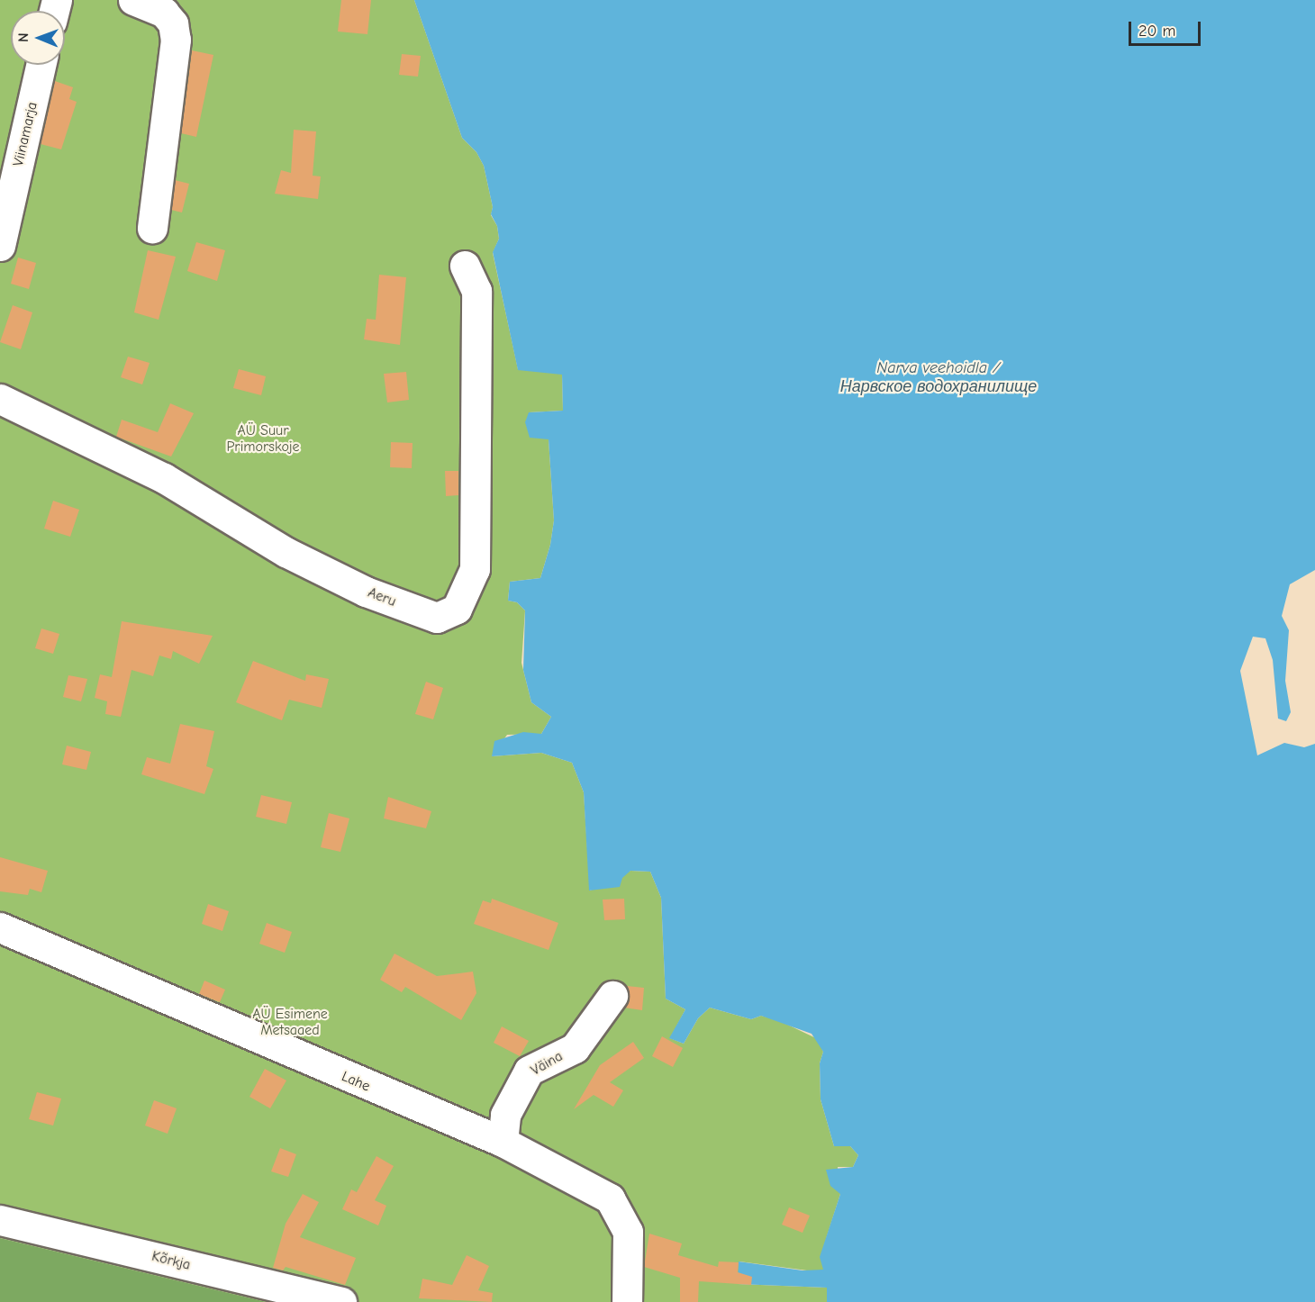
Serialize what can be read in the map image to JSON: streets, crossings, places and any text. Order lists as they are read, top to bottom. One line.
{"streets":{"street":["Viinamarja","Aeru","Väina","Lahe","Kõrkja"]},"crossings":[["Väina","Lahe"]],"water":["Narva veehoidla / Нарвское водохранилище"],"parks":["AÜ Suur Primorskoje","AÜ Esimene Metsaaed"],"scale_bar":"20 m","north":"left"}
